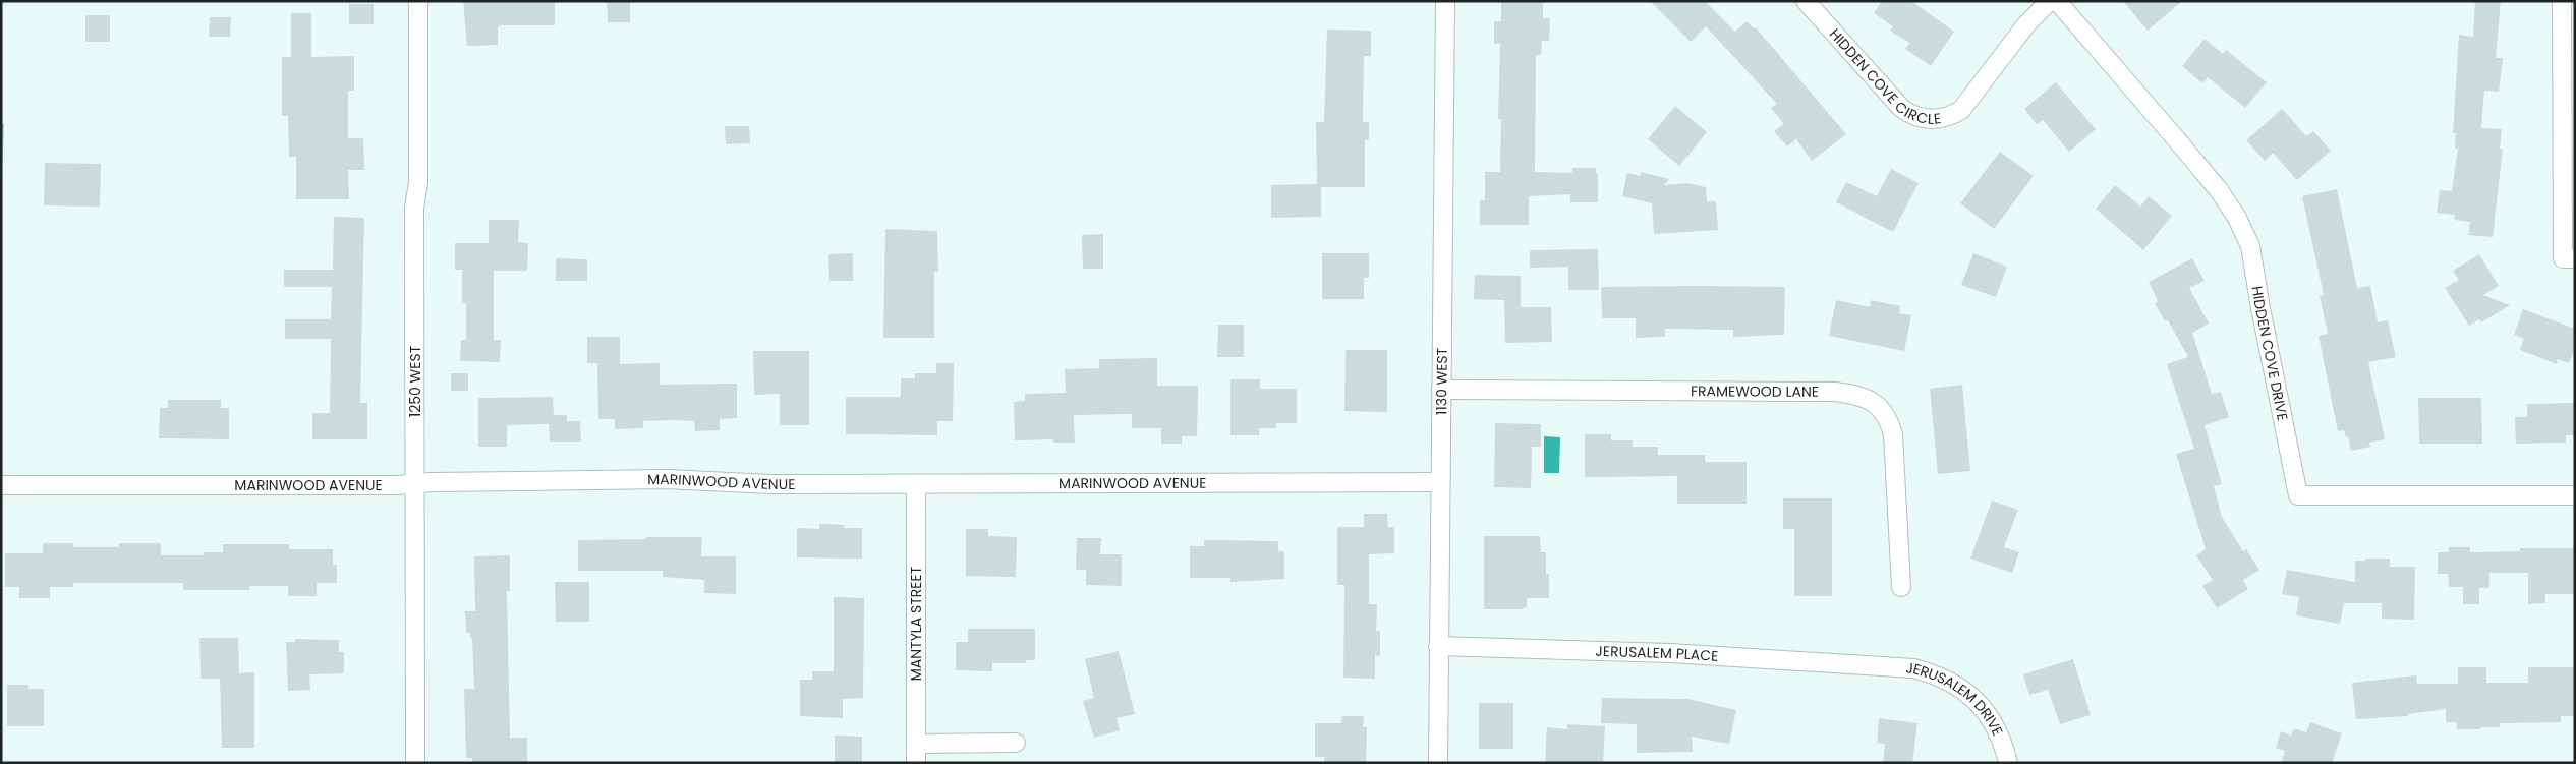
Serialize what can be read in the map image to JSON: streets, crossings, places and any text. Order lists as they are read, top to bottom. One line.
{"streets":{"street":["HIDDEN COVE CIRCLE","HIDDEN COVE DRIVE","1250 WEST","1130 WEST","FRAMEWOOD LANE","MARINWOOD AVENUE","MANTYLA STREET","JERUSALEM PLACE","JERUSALEM DRIVE"]},"crossings":[["1250 WEST","MARINWOOD AVENUE"],["1130 WEST","FRAMEWOOD LANE"],["1130 WEST","MARINWOOD AVENUE"],["1130 WEST","JERUSALEM PLACE"],["MARINWOOD AVENUE","MANTYLA STREET"],["JERUSALEM PLACE","JERUSALEM DRIVE"]]}
